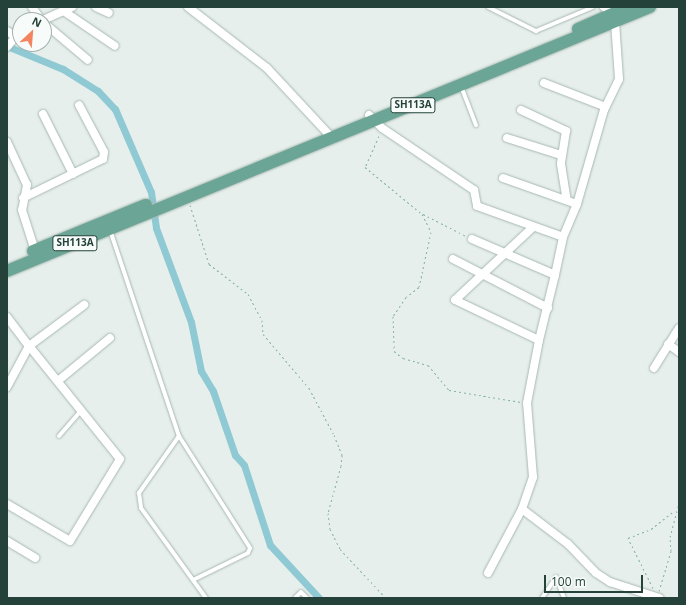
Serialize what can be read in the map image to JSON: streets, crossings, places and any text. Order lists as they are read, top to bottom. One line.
{"streets":{"main road":["SH113A"]},"scale_bar":"100 m","north":"top right"}
